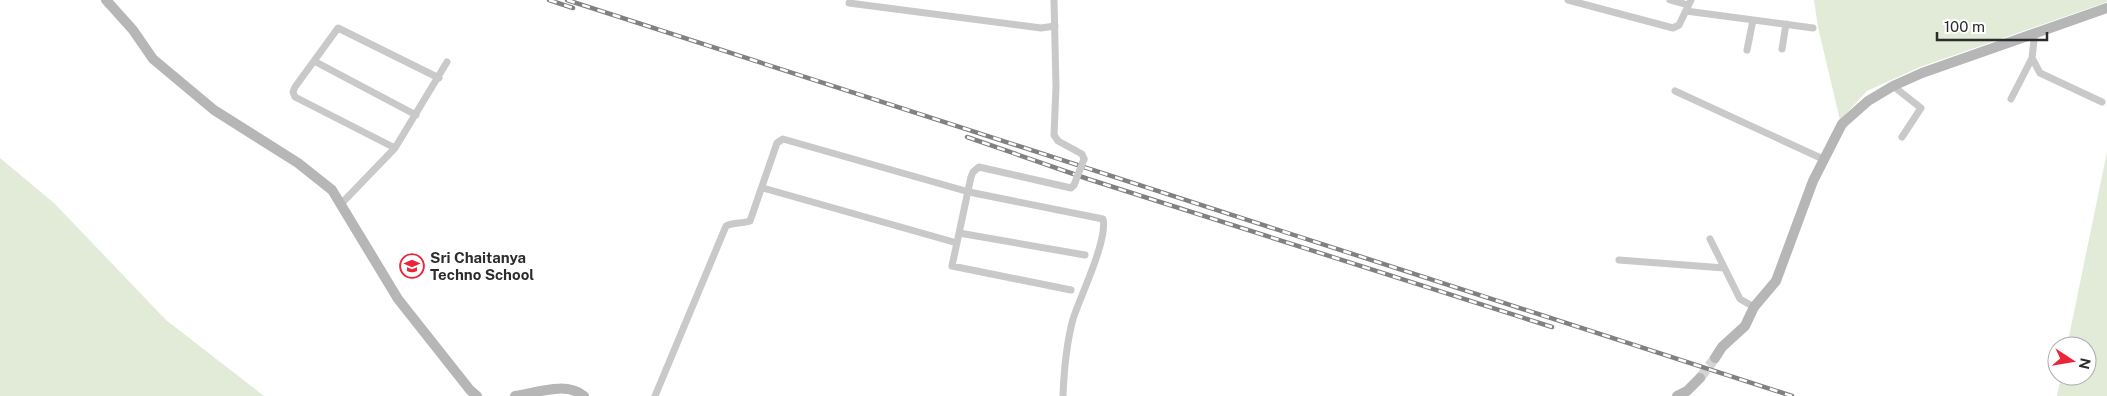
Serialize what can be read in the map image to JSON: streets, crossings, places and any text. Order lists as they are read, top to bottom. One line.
{"places":{"school or university":["Sri Chaitanya Techno School"]},"scale_bar":"100 m","north":"right"}
